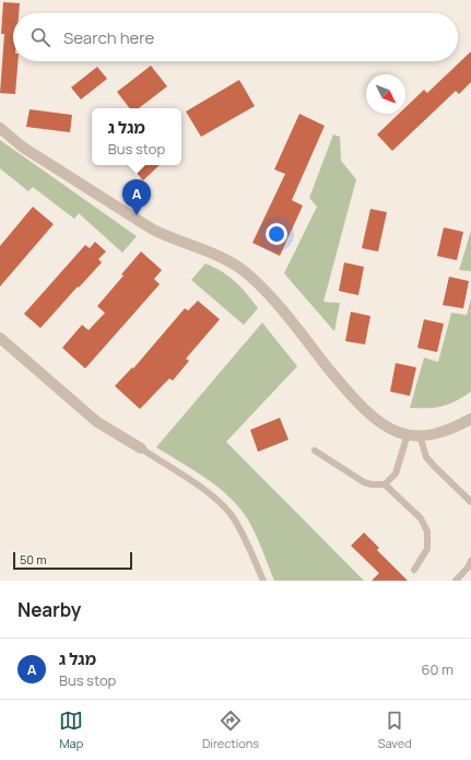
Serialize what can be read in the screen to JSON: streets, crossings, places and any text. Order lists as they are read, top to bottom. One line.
{"scale_bar":"50 m","north":"bottom right","page":{"search":"Search here","popup":["מגל ג","Bus stop"],"pins":"A","scale":"50 m","heading":"Nearby","list":[{"mark":"A","name":"מגל ג","note":"Bus stop","value":"60 m"}],"nav":["Map","Directions","Saved"]}}
